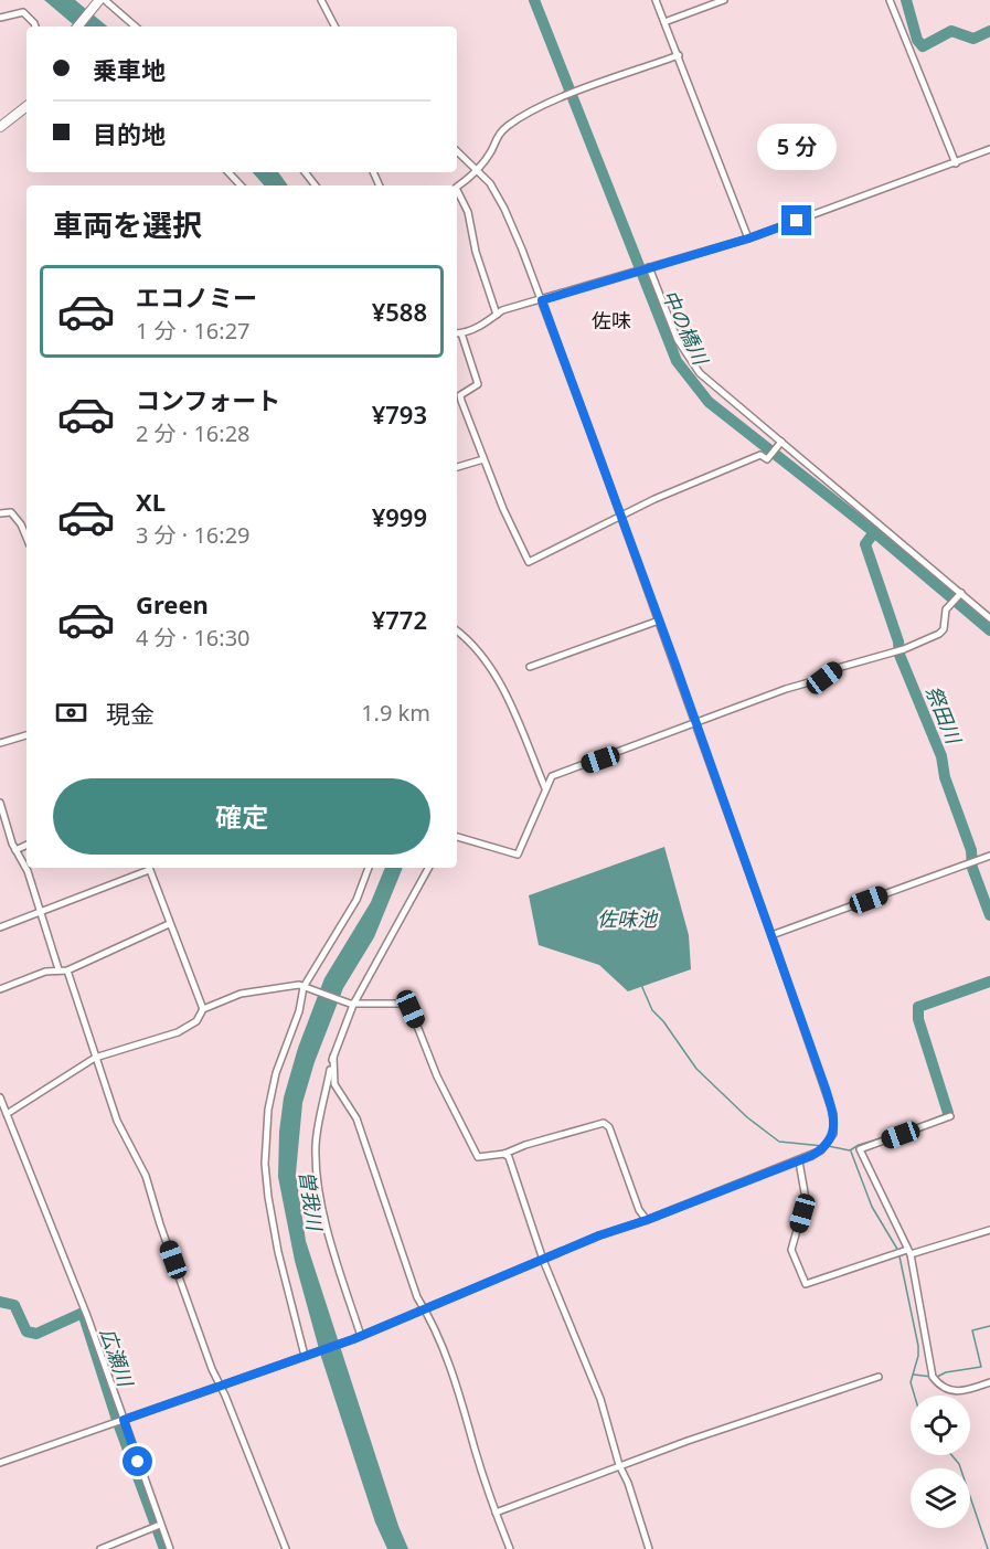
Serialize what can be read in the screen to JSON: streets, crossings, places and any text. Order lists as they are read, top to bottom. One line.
{"districts":["佐味"],"water":["中の橋川","祭田川","佐味池","曽我川","広瀬川"],"page":{"banner":["乗車地","目的地"],"bubble":"5 分","heading":"車両を選択","list":[{"name":"エコノミー","note":"1 分 · 16:27","value":"¥588"},{"name":"コンフォート","note":"2 分 · 16:28","value":"¥793"},{"name":"XL","note":"3 分 · 16:29","value":"¥999"},{"name":"Green","note":"4 分 · 16:30","value":"¥772"}],"pay":["現金","1.9 km"],"buttons":"確定"}}
